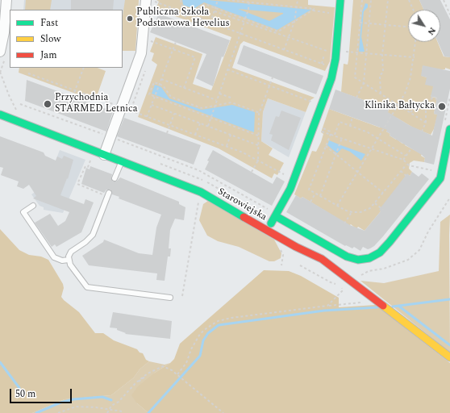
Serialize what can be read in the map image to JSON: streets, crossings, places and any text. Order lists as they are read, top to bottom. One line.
{"streets":{"street":["Starowiejska"]},"places":["Publiczna Szkoła Podstawowa Hevelius","Przychodnia STARMED Letnica","Klinika Bałtycka"],"legend":["Fast","Slow","Jam"],"scale_bar":"50 m","north":"bottom right"}
